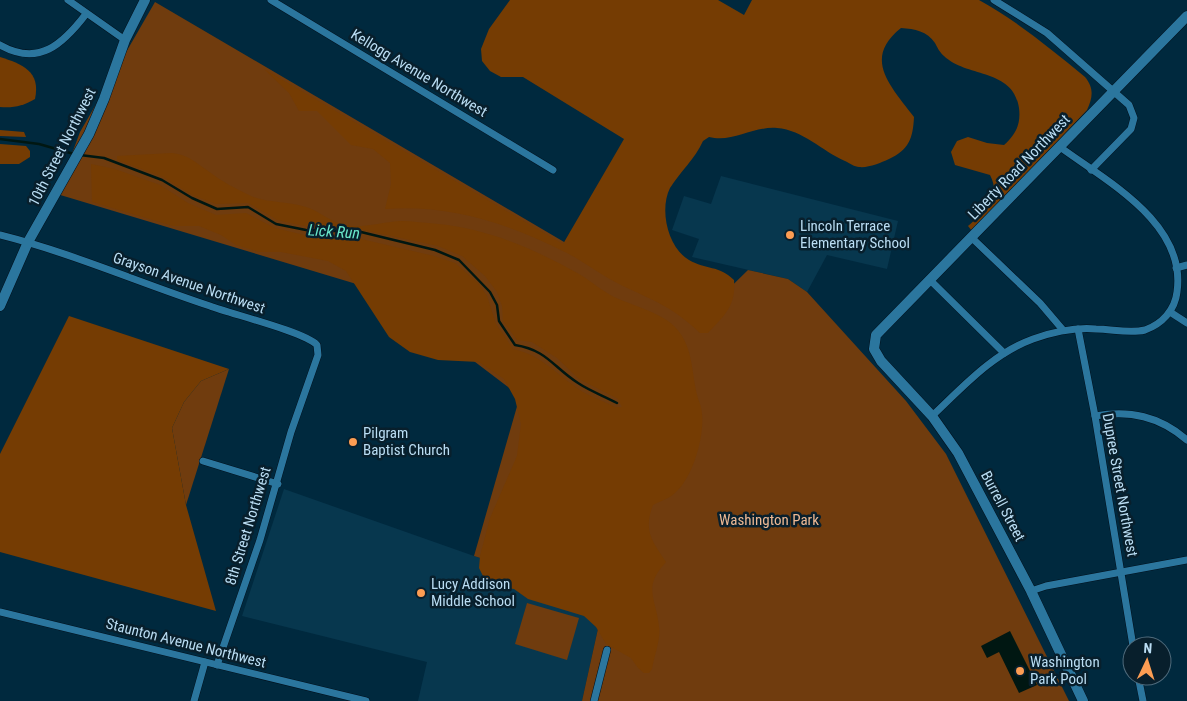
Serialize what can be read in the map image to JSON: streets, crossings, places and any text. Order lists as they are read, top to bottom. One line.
{"streets":{"street":["Kellogg Avenue Northwest","10th Street Northwest","Liberty Road Northwest","Grayson Avenue Northwest","Dupree Street Northwest","Burrell Street","8th Street Northwest","Staunton Avenue Northwest"]},"crossings":[["10th Street Northwest","Grayson Avenue Northwest"],["Liberty Road Northwest","Burrell Street"],["Grayson Avenue Northwest","8th Street Northwest"],["8th Street Northwest","Staunton Avenue Northwest"]],"water":["Lick Run"],"parks":["Washington Park"],"places":["Lincoln Terrace Elementary School","Pilgram Baptist Church","Lucy Addison Middle School","Washington Park Pool"],"north":"top"}
